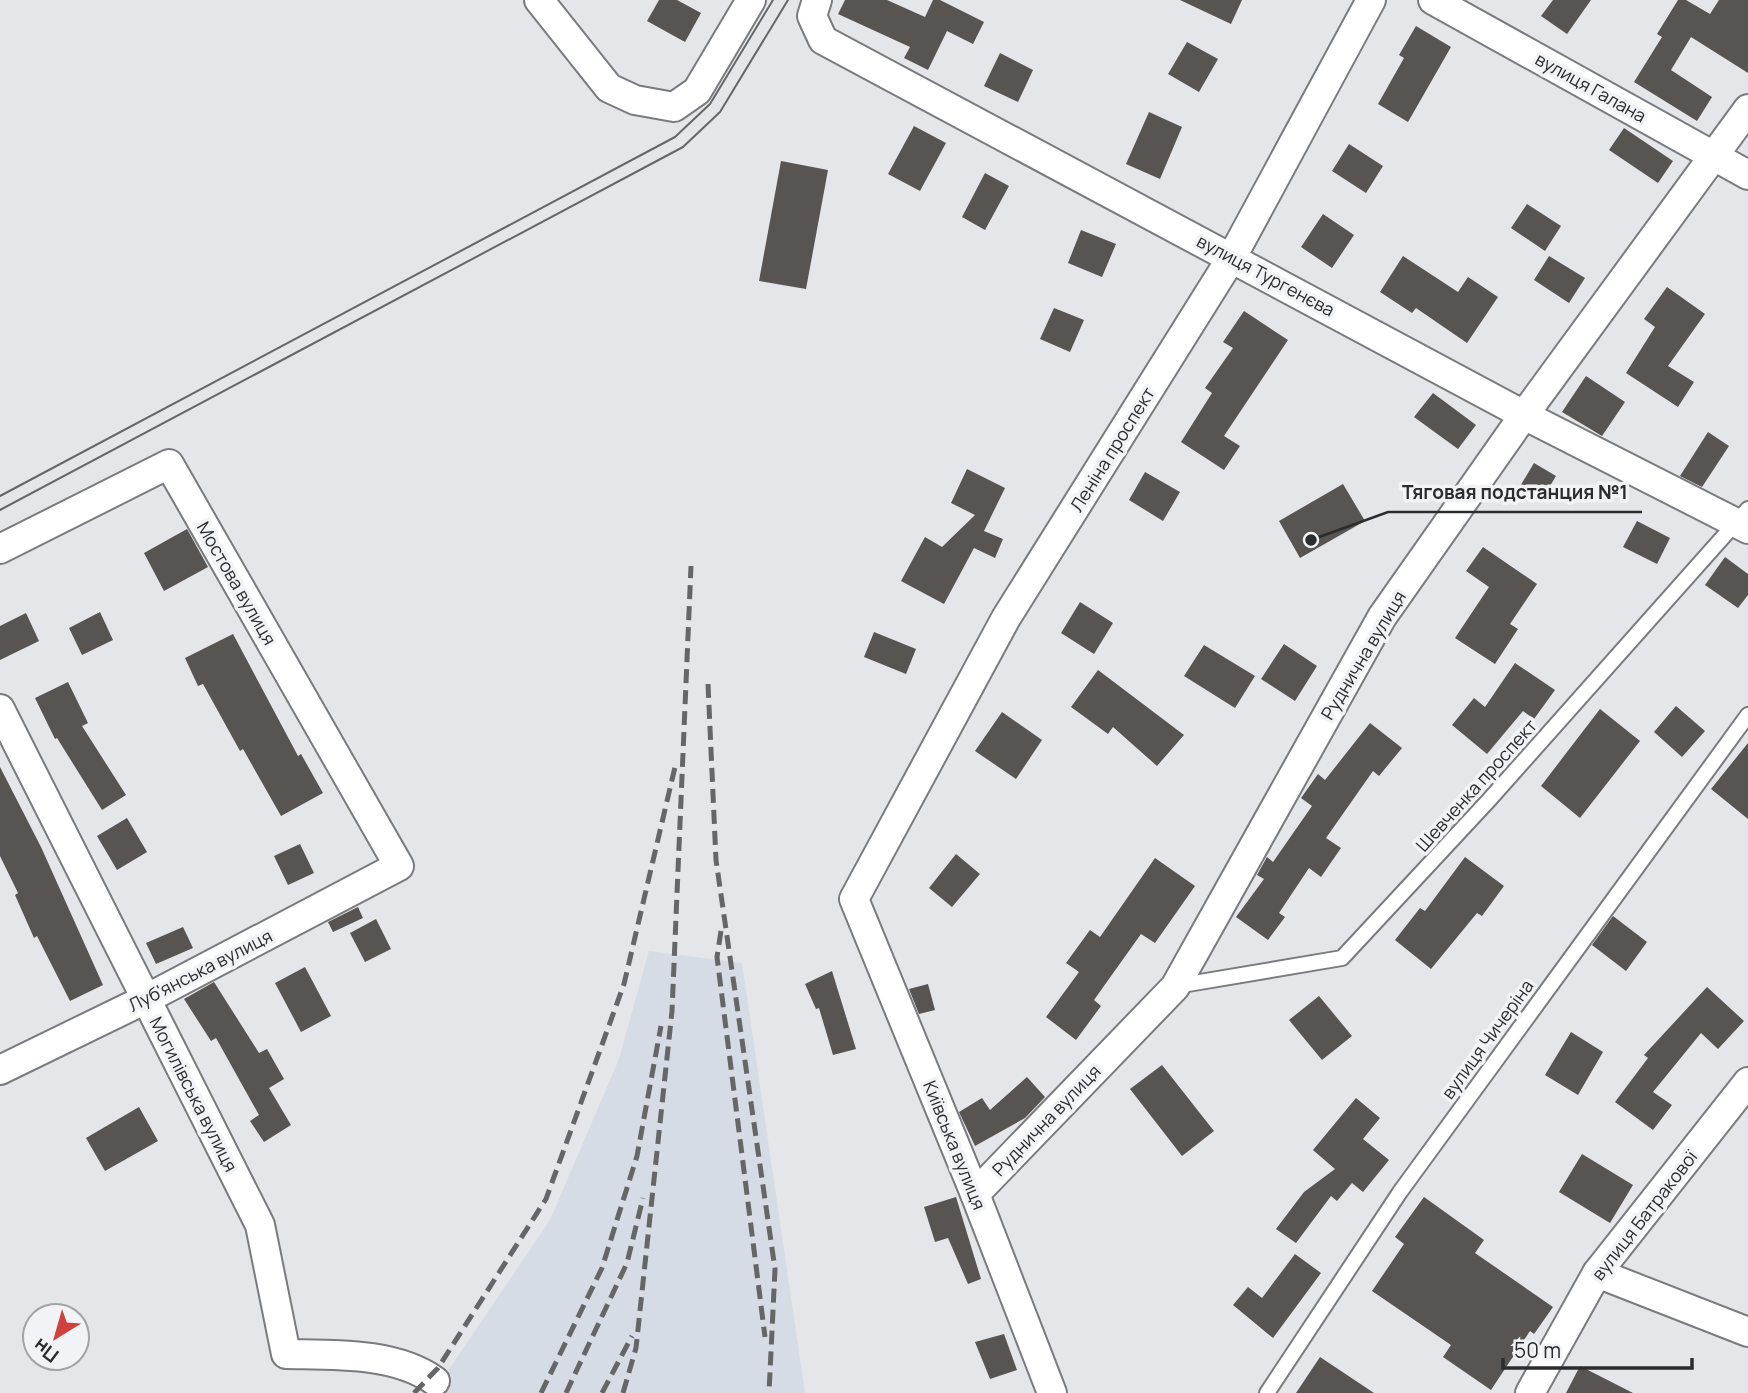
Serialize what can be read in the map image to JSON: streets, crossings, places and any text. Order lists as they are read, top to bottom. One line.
{"streets":{"street":["вулиця Галана","вулиця Тургенєва","Леніна проспект","Мостова вулиця","Руднична вулиця","Луб'янська вулиця","Могилівська вулиця","Київська вулиця","вулиця Батракової"],"lane":["Шевченка проспект","вулиця Чичеріна"]},"crossings":[["вулиця Галана","Руднична вулиця"],["вулиця Тургенєва","Леніна проспект"],["вулиця Тургенєва","Руднична вулиця"],["вулиця Тургенєва","Шевченка проспект"],["Леніна проспект","Київська вулиця"],["Мостова вулиця","Луб'янська вулиця"],["Руднична вулиця","Шевченка проспект"],["Руднична вулиця","Київська вулиця"],["Луб'янська вулиця","Могилівська вулиця"]],"places":["Тяговая подстанция №1"],"scale_bar":"50 m","north":"bottom left"}
